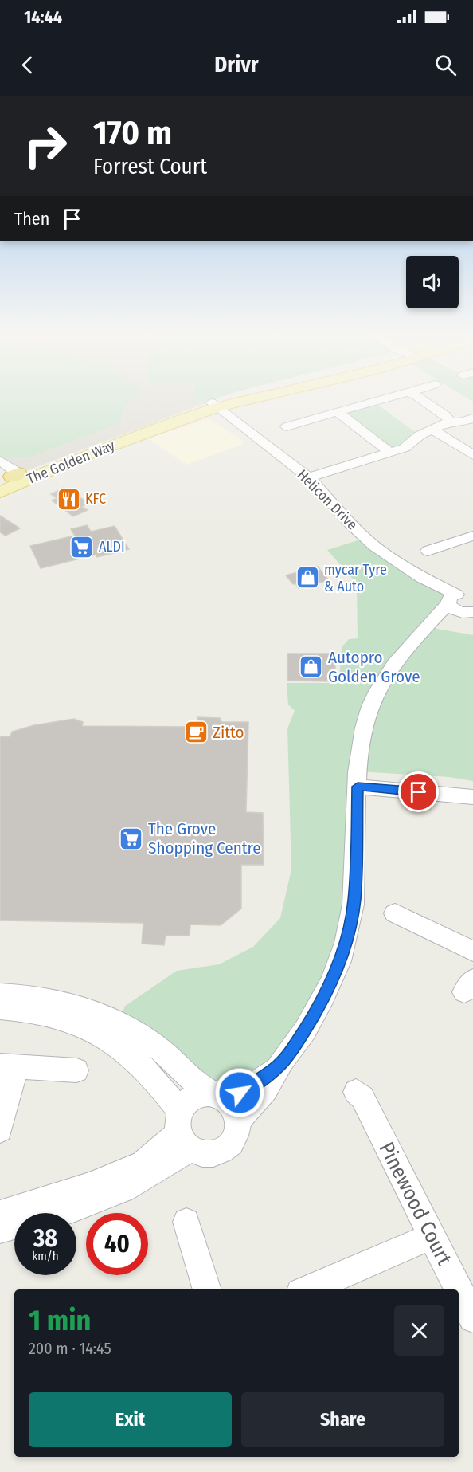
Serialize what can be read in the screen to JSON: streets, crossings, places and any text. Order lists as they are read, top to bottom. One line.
{"streets":{"main road":["The Golden Way"],"street":["Helicon Drive","Pinewood Court"]},"crossings":[["The Golden Way","Helicon Drive"]],"places":{"restaurant":["KFC"],"supermarket":["ALDI","The Grove Shopping Centre"],"shop":["mycar Tyre & Auto","Autopro Golden Grove"],"cafe":["Zitto"]},"page":{"status":"14:44","header":"Drivr","turn":["170 m","Forrest Court"],"then":"Then","speed":"38 km/h","limit":"40","heading":["1 min","200 m · 14:45"],"buttons":["Exit","Share"]}}
